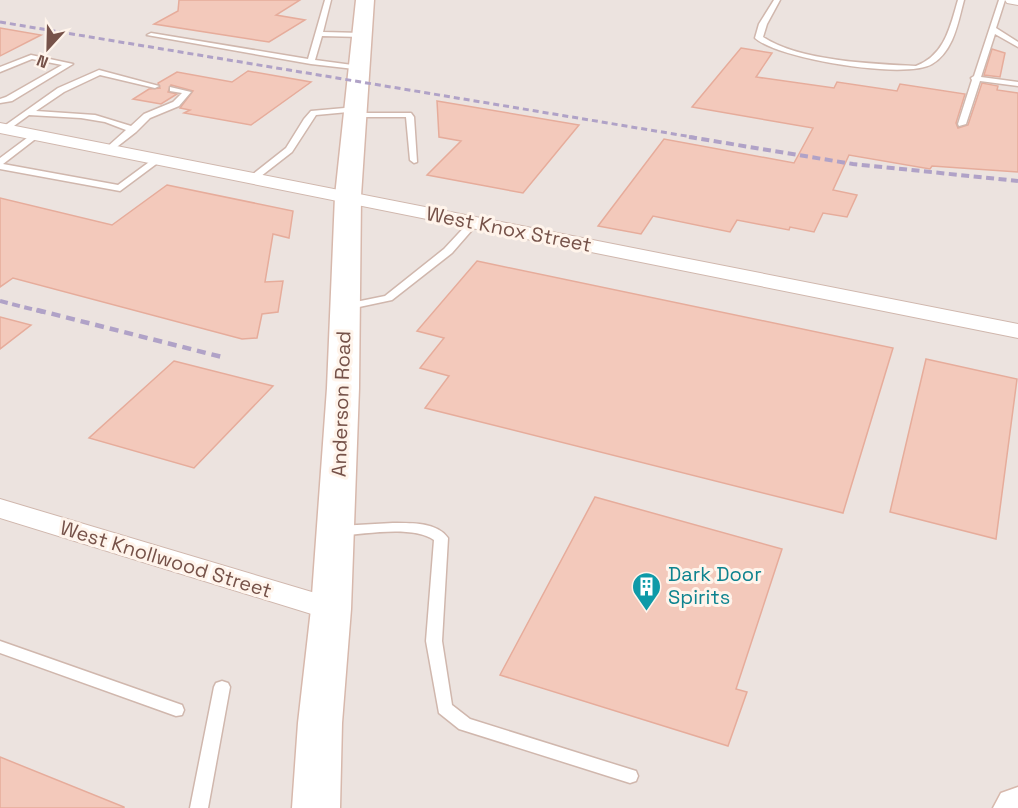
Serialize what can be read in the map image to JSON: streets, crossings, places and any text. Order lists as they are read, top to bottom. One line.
{"streets":{"street":["West Knox Street","Anderson Road","West Knollwood Street"]},"crossings":[["West Knox Street","Anderson Road"],["Anderson Road","West Knollwood Street"]],"places":{"building":["Dark Door Spirits"]},"north":"bottom"}
